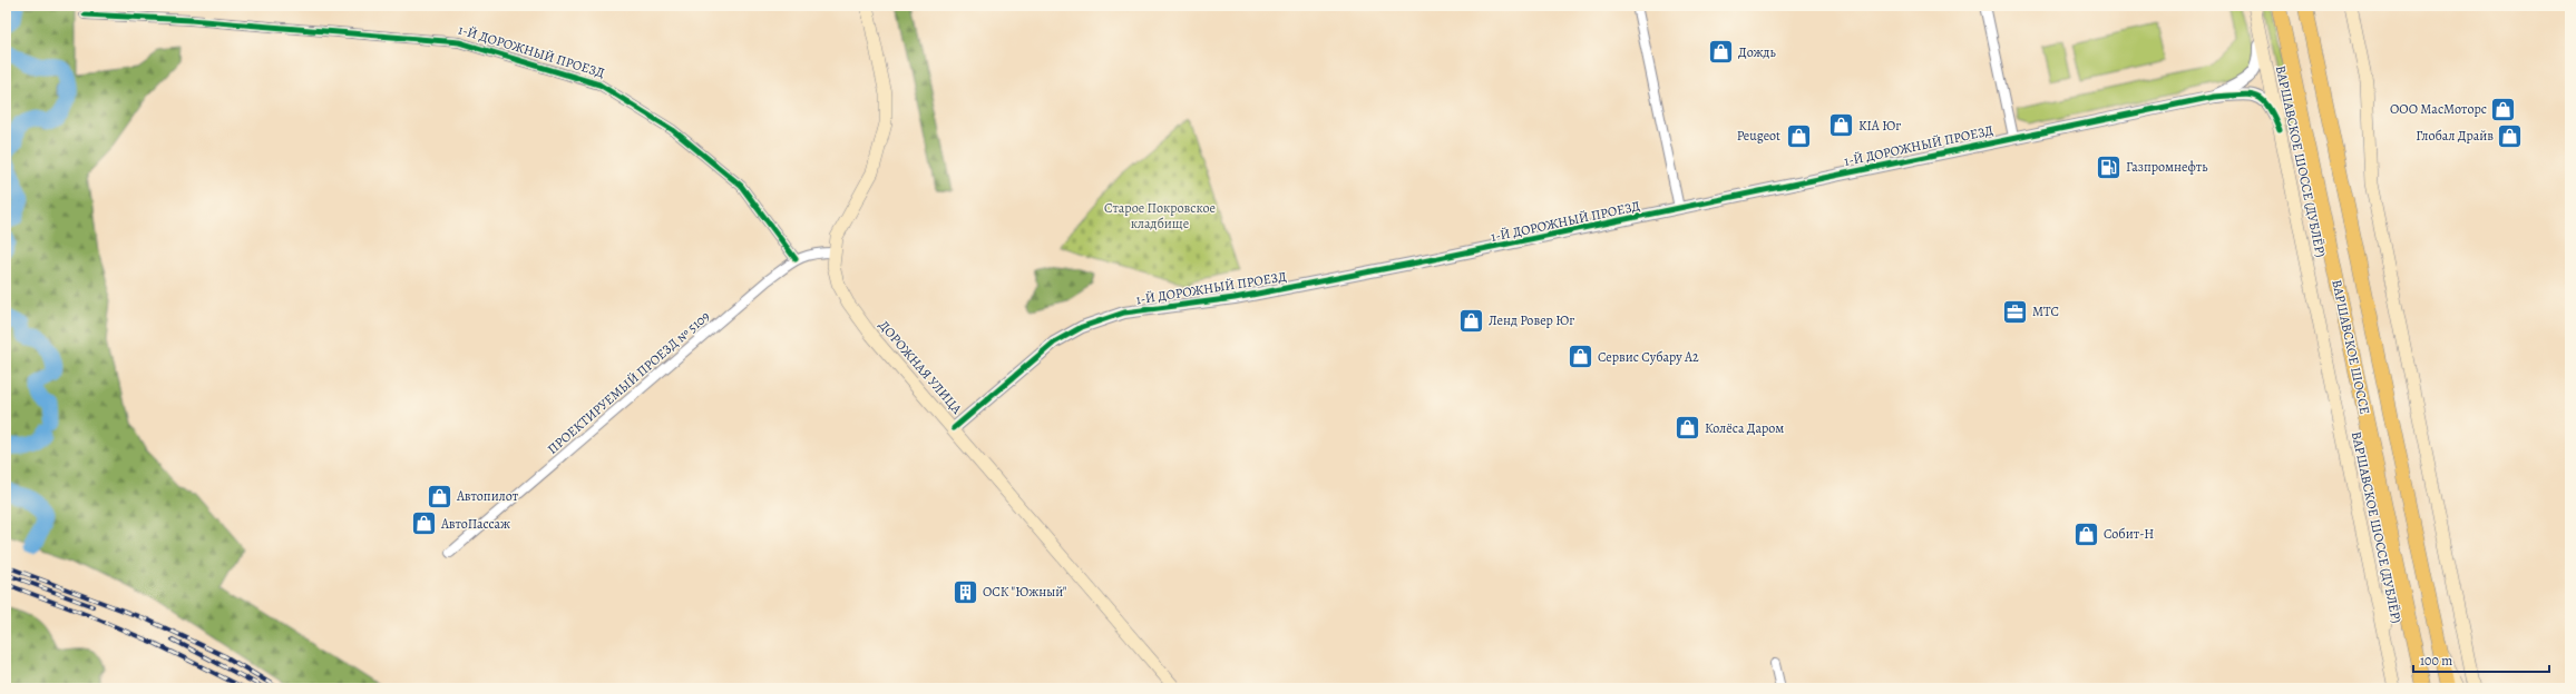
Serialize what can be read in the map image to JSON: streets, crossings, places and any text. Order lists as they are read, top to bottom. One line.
{"streets":{"main road":["ВАРШАВСКОЕ ШОССЕ (ДУБЛЁР)","ВАРШАВСКОЕ ШОССЕ","ДОРОЖНАЯ УЛИЦА"],"street":["1-Й ДОРОЖНЫЙ ПРОЕЗД","ПРОЕКТИРУЕМЫЙ ПРОЕЗД № 5109"]},"crossings":[["1-Й ДОРОЖНЫЙ ПРОЕЗД","ДОРОЖНАЯ УЛИЦА"],["1-Й ДОРОЖНЫЙ ПРОЕЗД","ПРОЕКТИРУЕМЫЙ ПРОЕЗД № 5109"],["ДОРОЖНАЯ УЛИЦА","ПРОЕКТИРУЕМЫЙ ПРОЕЗД № 5109"]],"parks":["Старое Покровское кладбище"],"places":{"shop":["Дождь","ООО МасМоторс","KIA Юг","Peugeot","Глобал Драйв","Ленд Ровер Юг","Сервис Субару А2","Колёса Даром","Автопилот","АвтоПассаж","Собит-Н"],"fuel station":["Газпромнефть"],"office":["МТС"],"building":["ОСК \"Южный\""]},"scale_bar":"100 m"}
